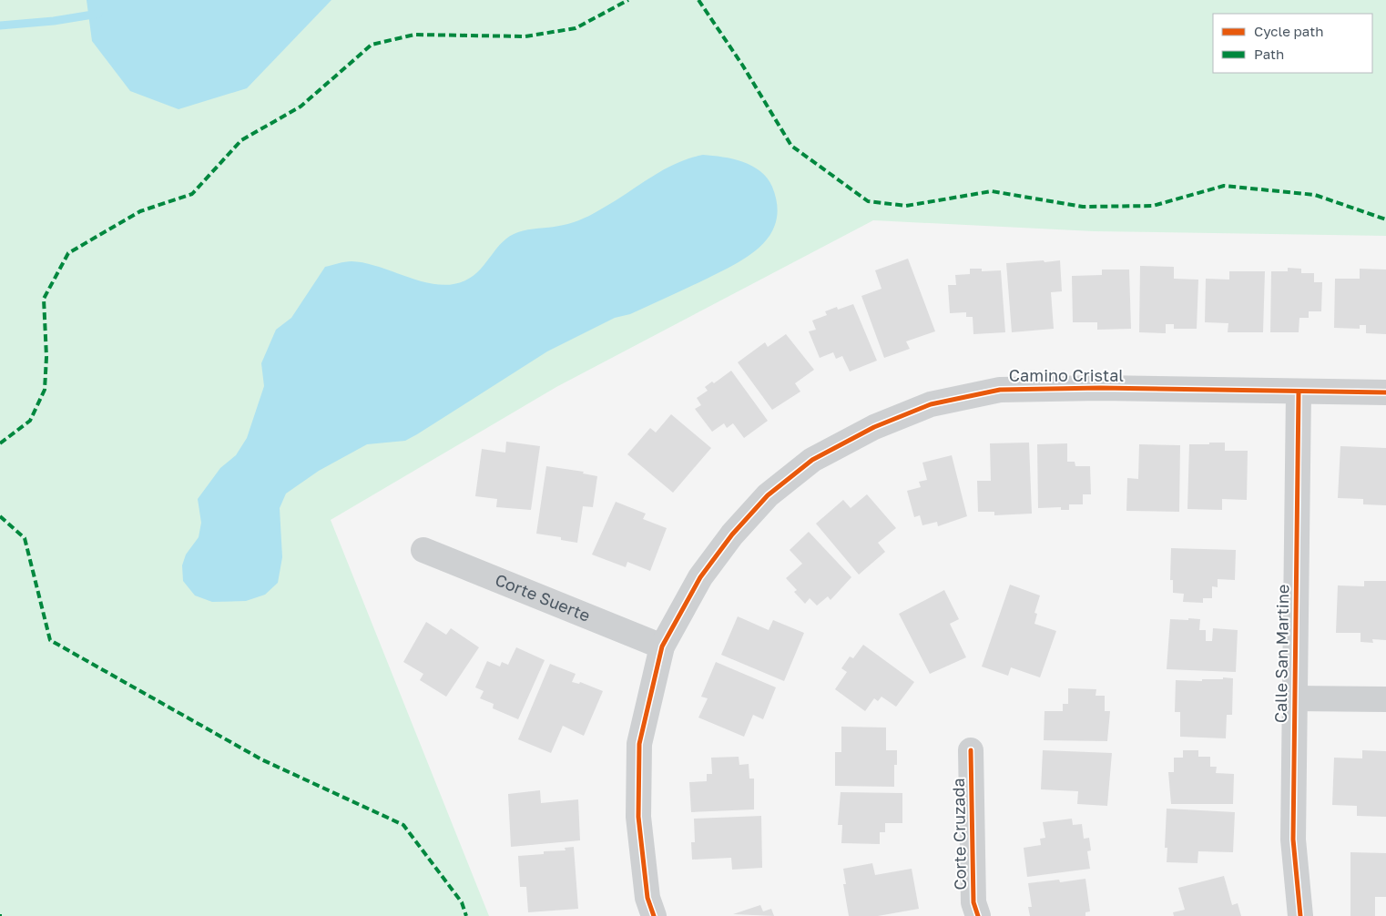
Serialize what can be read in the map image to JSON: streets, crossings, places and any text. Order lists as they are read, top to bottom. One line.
{"streets":{"street":["Camino Cristal","Corte Suerte","Calle San Martine","Corte Cruzada"]},"crossings":[["Camino Cristal","Corte Suerte"],["Camino Cristal","Calle San Martine"]],"legend":["Cycle path","Path"]}
